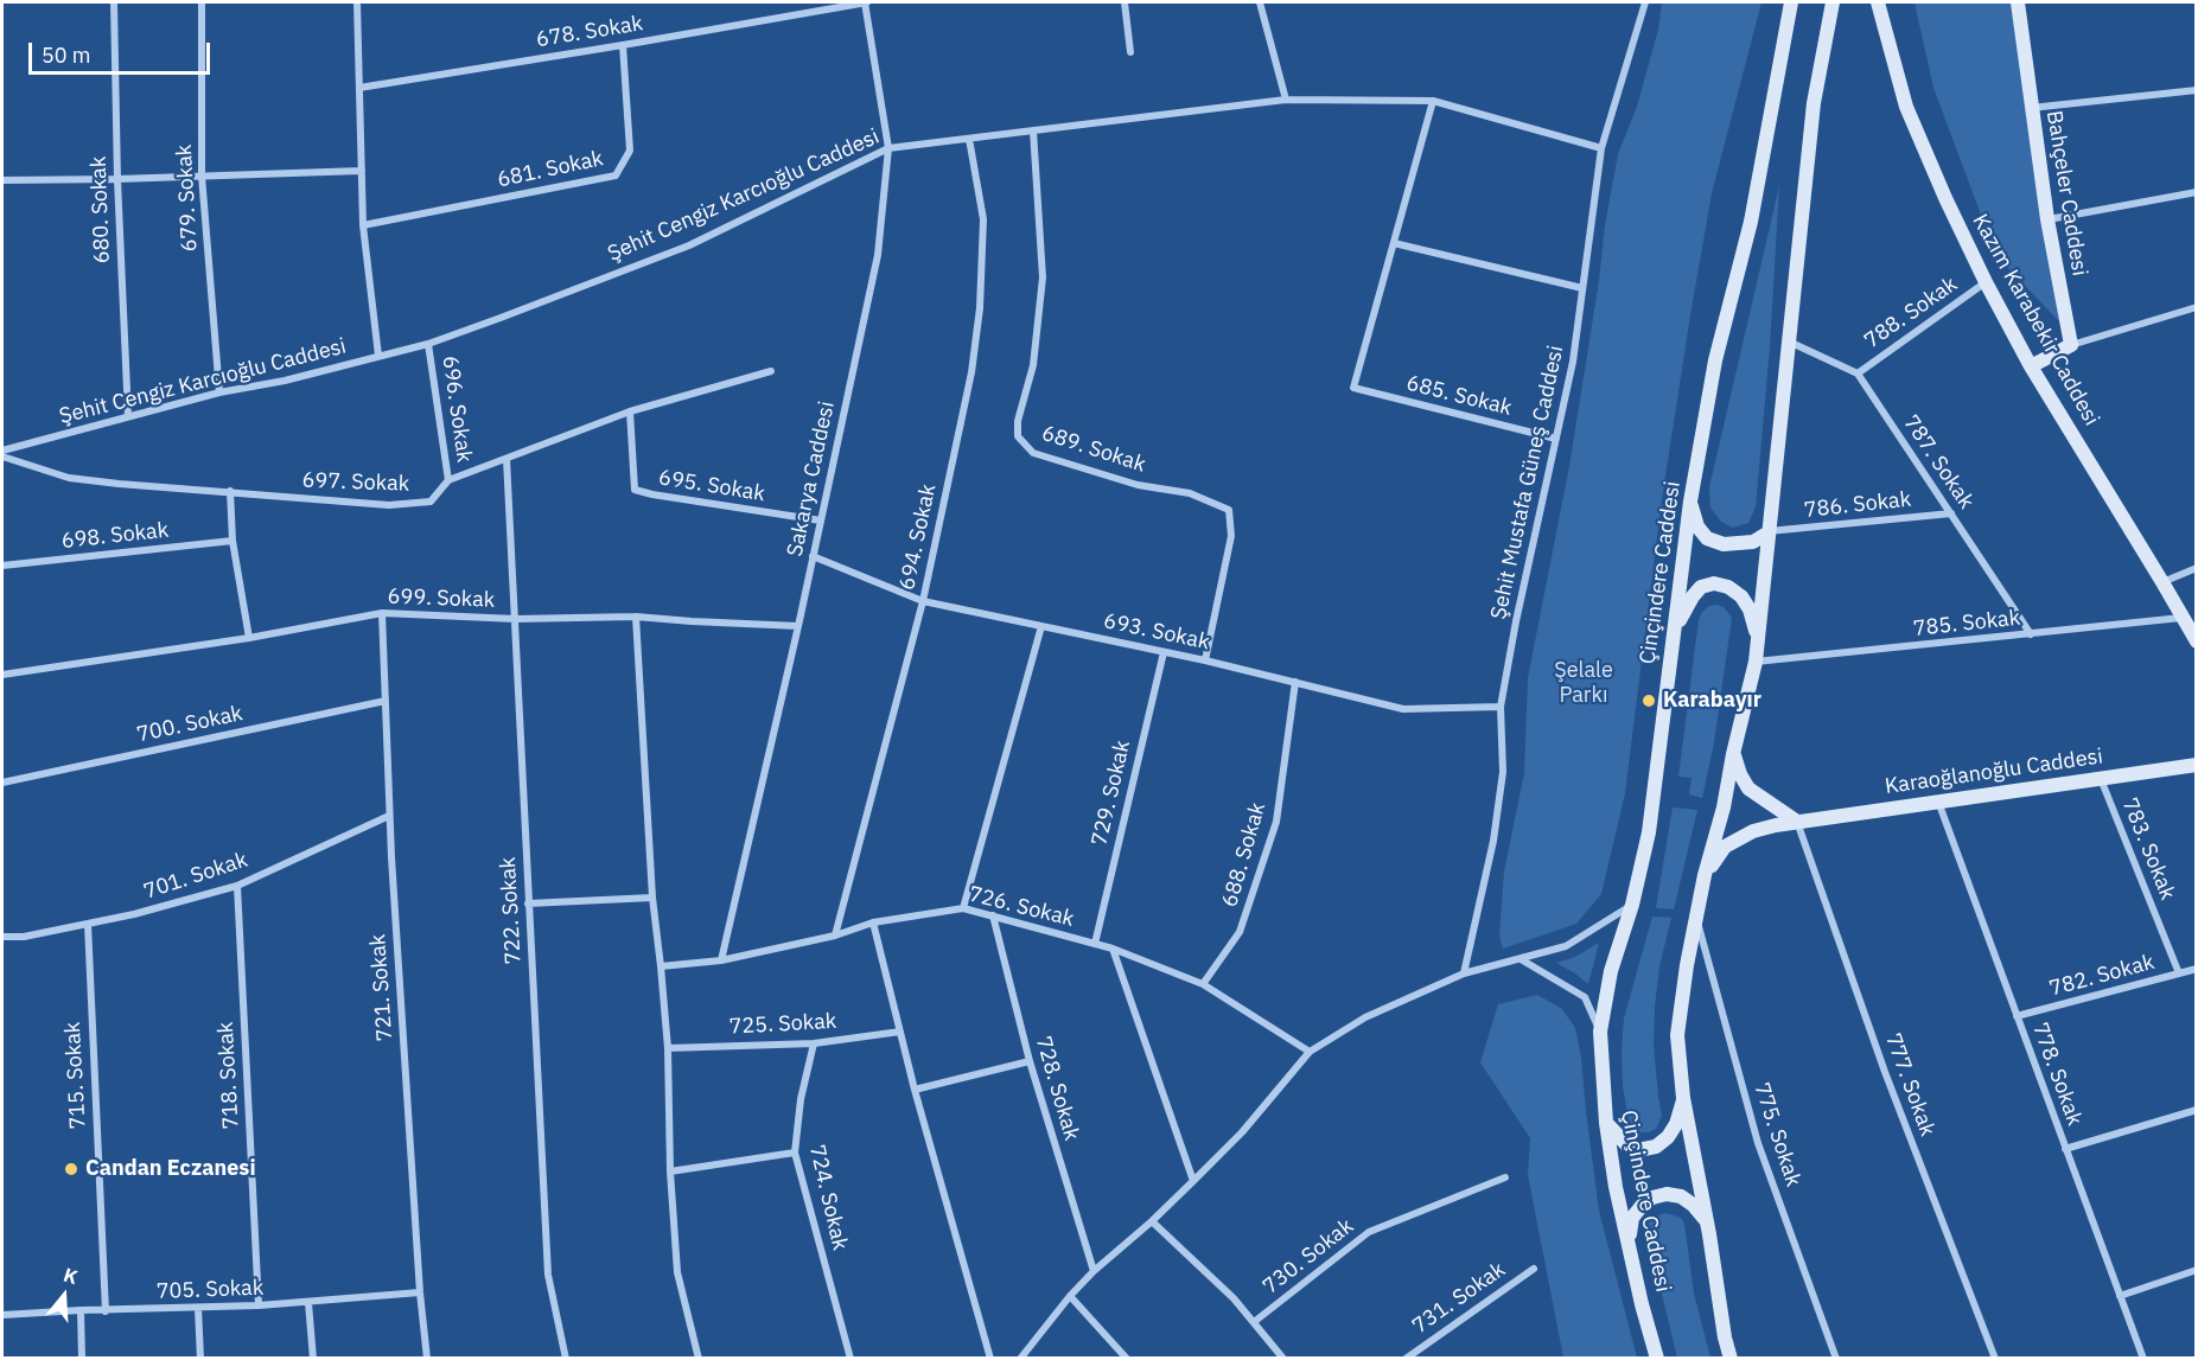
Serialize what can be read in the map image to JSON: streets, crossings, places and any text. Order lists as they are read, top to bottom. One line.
{"streets":{"main road":["Bahçeler Caddesi","Kazım Karabekir Caddesi","Çinçindere Caddesi","Karaoğlanoğlu Caddesi"],"street":["678. Sokak","681. Sokak","Şehit Cengiz Karcıoğlu Caddesi","679. Sokak","680. Sokak","788. Sokak","685. Sokak","696. Sokak","689. Sokak","787. Sokak","Sakarya Caddesi","697. Sokak","Şehit Mustafa Güneş Caddesi","695. Sokak","786. Sokak","698. Sokak","694. Sokak","699. Sokak","785. Sokak","693. Sokak","700. Sokak","729. Sokak","783. Sokak","688. Sokak","701. Sokak","726. Sokak","722. Sokak","782. Sokak","721. Sokak","725. Sokak","778. Sokak","715. Sokak","718. Sokak","777. Sokak","728. Sokak","775. Sokak","724. Sokak","730. Sokak","705. Sokak","731. Sokak"]},"crossings":[["678. Sokak","681. Sokak"],["678. Sokak","Sakarya Caddesi"],["Şehit Cengiz Karcıoğlu Caddesi","679. Sokak"],["Şehit Cengiz Karcıoğlu Caddesi","680. Sokak"],["Şehit Cengiz Karcıoğlu Caddesi","696. Sokak"],["Şehit Cengiz Karcıoğlu Caddesi","689. Sokak"],["Şehit Cengiz Karcıoğlu Caddesi","Sakarya Caddesi"],["Şehit Cengiz Karcıoğlu Caddesi","Şehit Mustafa Güneş Caddesi"],["Şehit Cengiz Karcıoğlu Caddesi","694. Sokak"],["788. Sokak","Kazım Karabekir Caddesi"],["788. Sokak","787. Sokak"],["Kazım Karabekir Caddesi","785. Sokak"],["685. Sokak","Şehit Mustafa Güneş Caddesi"],["696. Sokak","697. Sokak"],["689. Sokak","693. Sokak"],["787. Sokak","786. Sokak"],["787. Sokak","785. Sokak"],["Sakarya Caddesi","695. Sokak"],["Sakarya Caddesi","699. Sokak"],["Sakarya Caddesi","693. Sokak"],["Sakarya Caddesi","726. Sokak"],["697. Sokak","695. Sokak"],["697. Sokak","722. Sokak"],["Şehit Mustafa Güneş Caddesi","693. Sokak"],["694. Sokak","693. Sokak"],["694. Sokak","726. Sokak"],["699. Sokak","722. Sokak"],["699. Sokak","721. Sokak"],["693. Sokak","729. Sokak"],["693. Sokak","688. Sokak"],["700. Sokak","721. Sokak"],["Karaoğlanoğlu Caddesi","783. Sokak"],["Karaoğlanoğlu Caddesi","778. Sokak"],["Karaoğlanoğlu Caddesi","777. Sokak"],["729. Sokak","726. Sokak"],["783. Sokak","782. Sokak"],["688. Sokak","726. Sokak"],["701. Sokak","721. Sokak"],["701. Sokak","715. Sokak"],["701. Sokak","718. Sokak"],["726. Sokak","728. Sokak"],["782. Sokak","778. Sokak"],["721. Sokak","705. Sokak"],["725. Sokak","724. Sokak"],["715. Sokak","705. Sokak"],["718. Sokak","705. Sokak"]],"parks":["Şelale Parkı"],"places":["Karabayır","Candan Eczanesi"],"scale_bar":"50 m","north":"top"}
